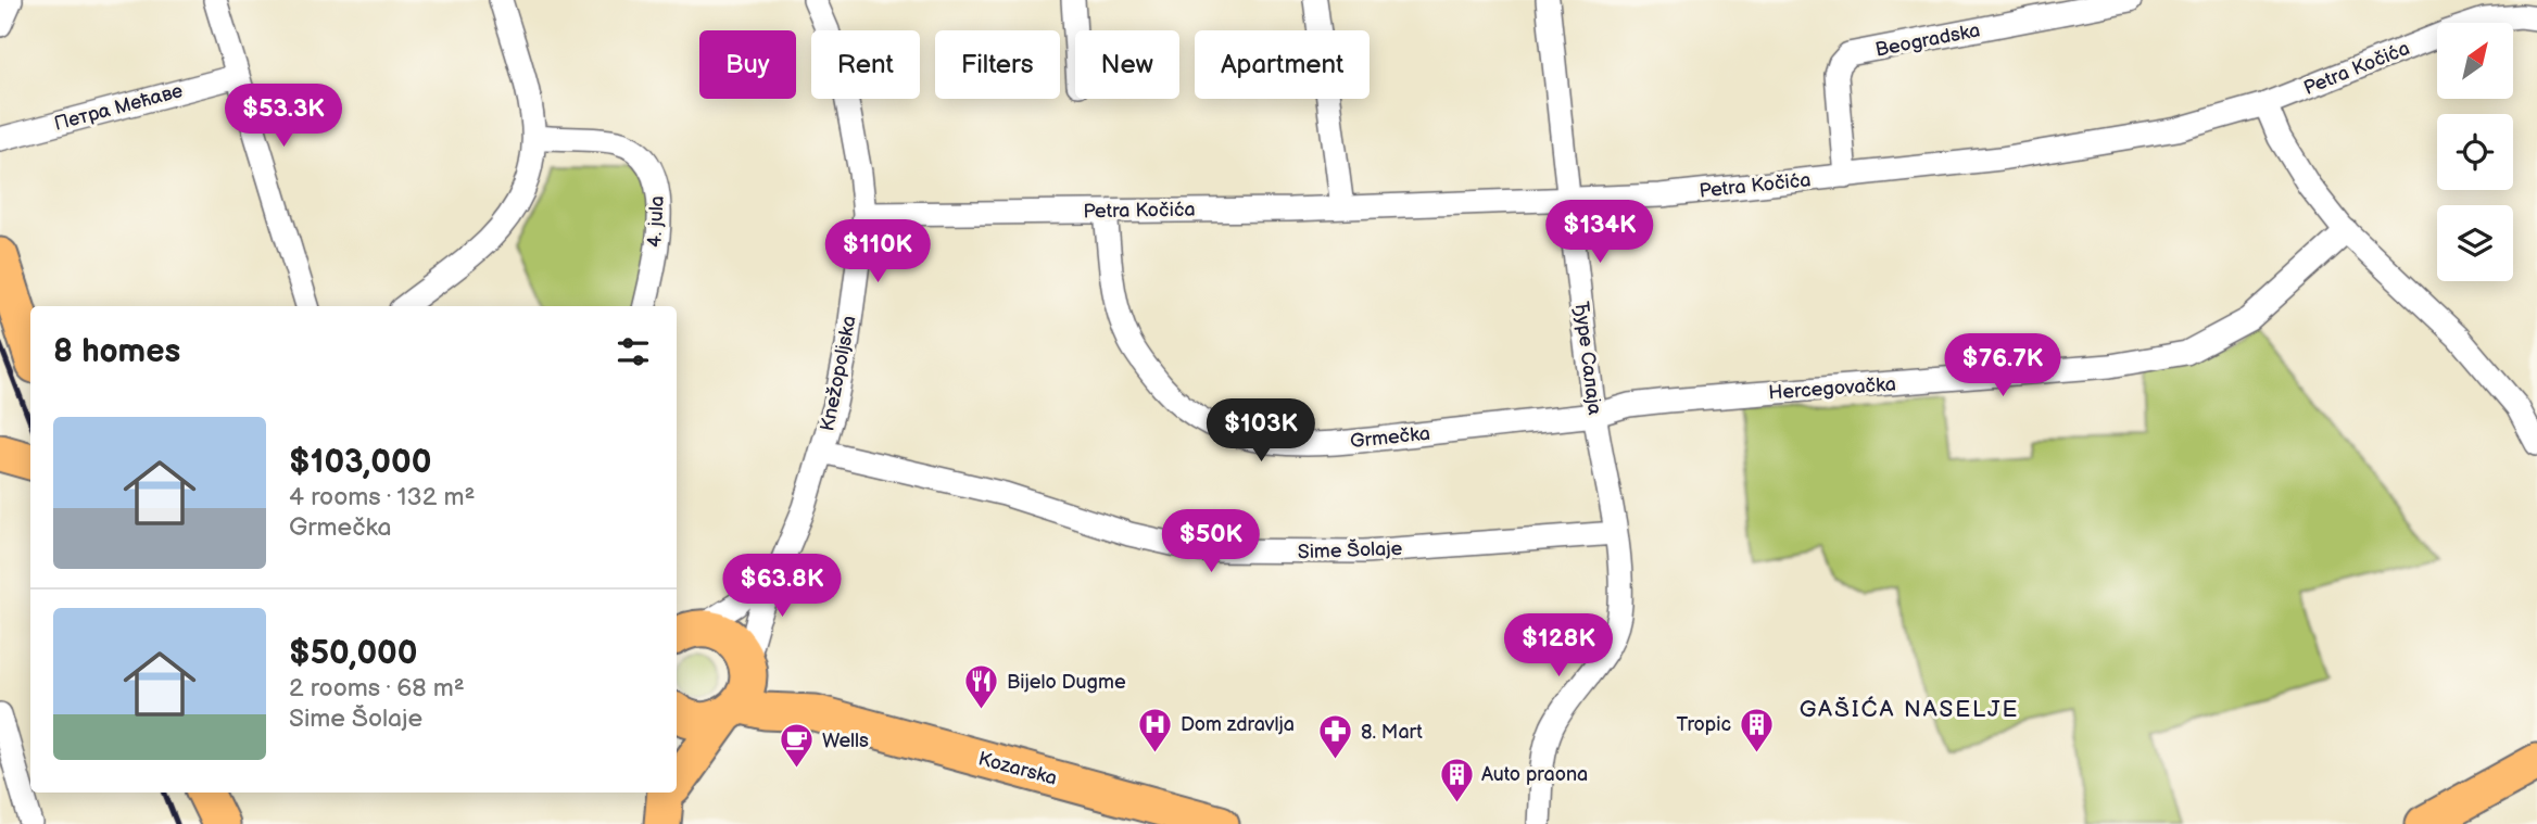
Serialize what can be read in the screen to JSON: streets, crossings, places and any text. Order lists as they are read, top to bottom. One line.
{"streets":{"main road":["Kozarska"],"street":["Beogradska","Petra Kočića","Петра Мећаве","4. jula","Ђуре Салаја","Knežopoljska","Hercegovačka","Grmečka","Sime Šolaje"]},"crossings":[["Beogradska","Petra Kočića"],["Petra Kočića","Ђуре Салаја"],["Petra Kočića","Knežopoljska"],["Petra Kočića","Grmečka"],["Ђуре Салаја","Hercegovačka"],["Ђуре Салаја","Grmečka"],["Ђуре Салаја","Sime Šolaje"],["Knežopoljska","Sime Šolaje"],["Hercegovačka","Grmečka"]],"districts":["GAŠIĆA NASELJE"],"places":{"restaurant":["Bijelo Dugme"],"hospital":["Dom zdravlja"],"building":["Tropic","Auto praona"],"pharmacy":["8. Mart"],"cafe":["Wells"]},"north":"top right","page":{"chip":["Buy","Rent","Filters","New","Apartment"],"price":["$53.3K","$134K","$110K","$76.7K","$103K","$50K","$63.8K","$128K"],"heading":"8 homes","list":[{"name":"$103,000","note":"4 rooms · 132 m² · Grmečka"},{"name":"$50,000","note":"2 rooms · 68 m² · Sime Šolaje"}]}}
